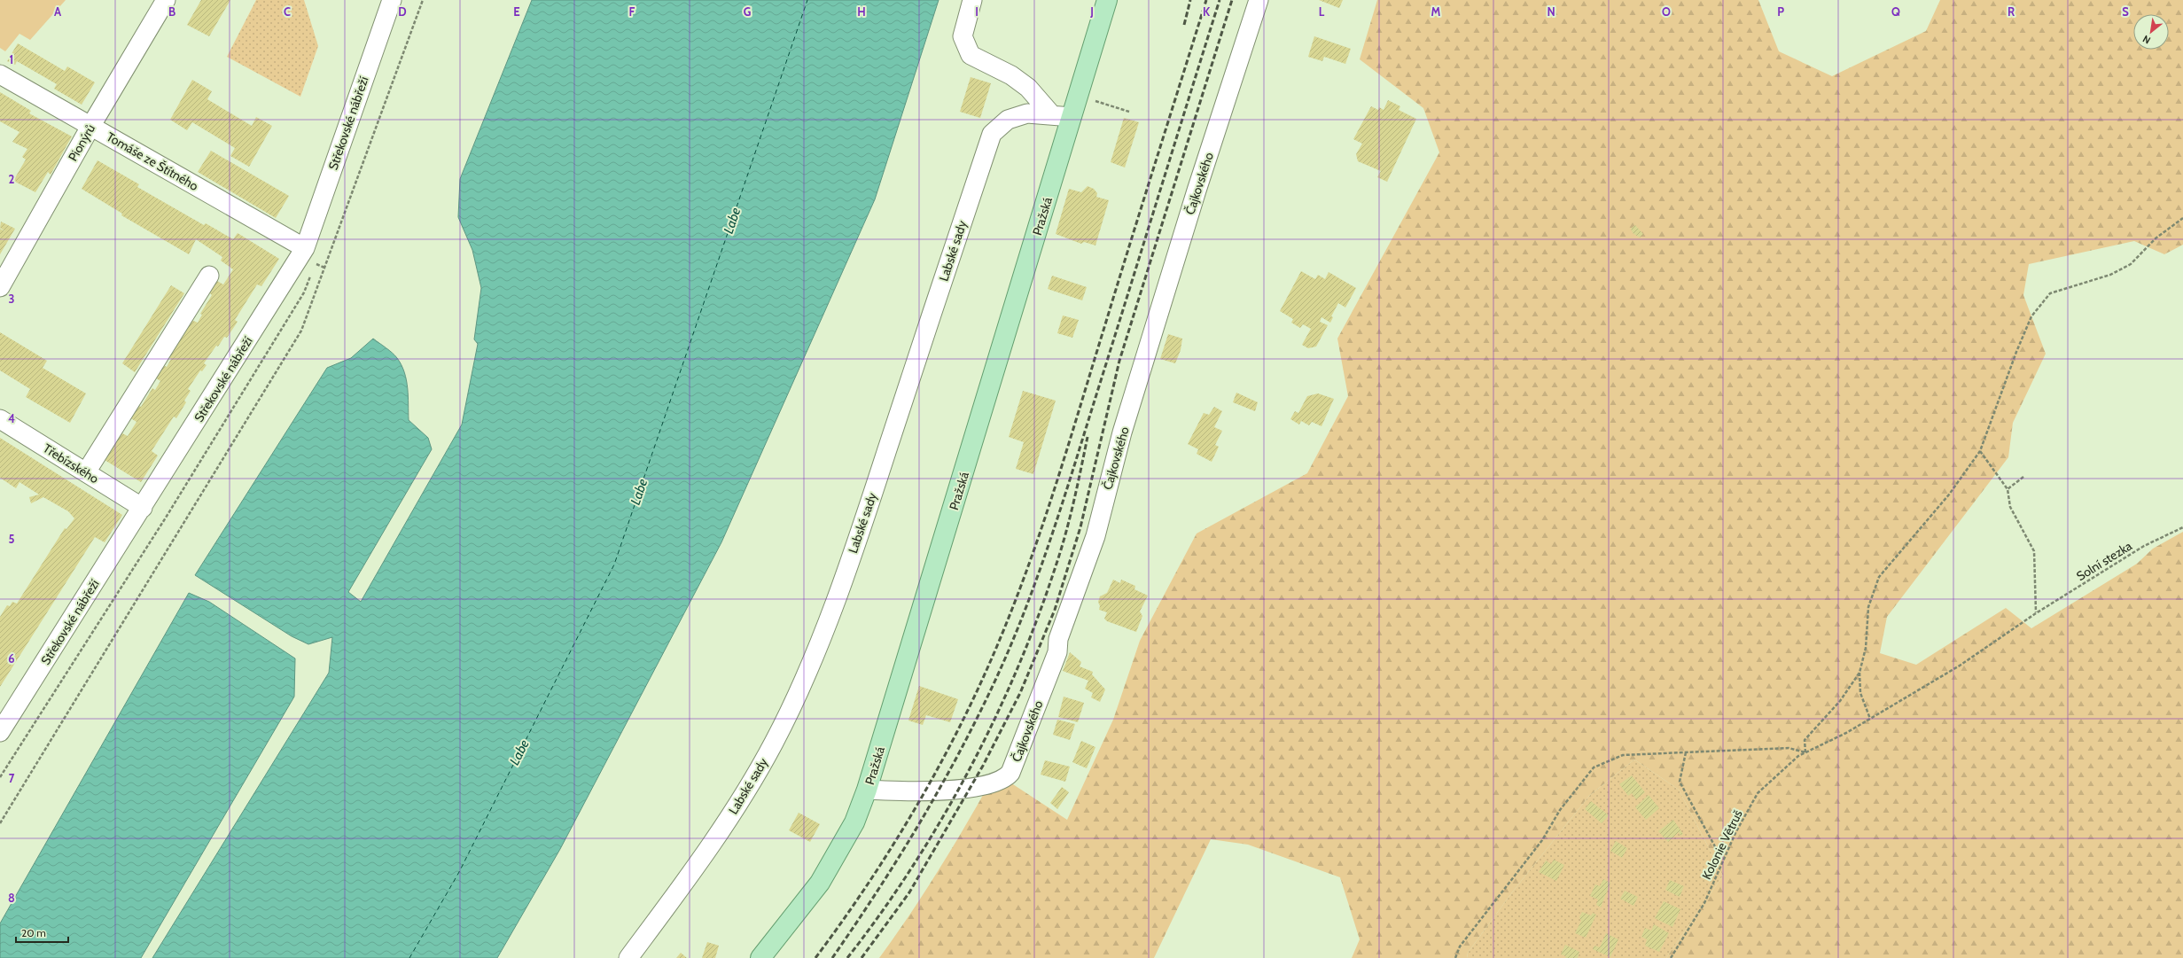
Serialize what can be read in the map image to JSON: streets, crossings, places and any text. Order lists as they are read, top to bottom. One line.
{"streets":{"main road":["Pražská"],"street":["Střekovské nábřeží","Pionýrů","Tomáše ze Štítného","Čajkovského","Labské sady","Třebízského"],"path":["Solní stezka","Kolonie Větruš"]},"crossings":[["Střekovské nábřeží","Tomáše ze Štítného"],["Střekovské nábřeží","Třebízského"],["Pionýrů","Tomáše ze Štítného"],["Čajkovského","Pražská"],["Pražská","Labské sady"],["Solní stezka","Kolonie Větruš"]],"water":["Labe"],"scale_bar":"20 m","north":"bottom left","grid":{"columns":["A","B","C","D","E","F","G","H","I","J","K","L","M","N","O","P","Q","R","S"],"rows":["1","2","3","4","5","6","7","8"]}}
